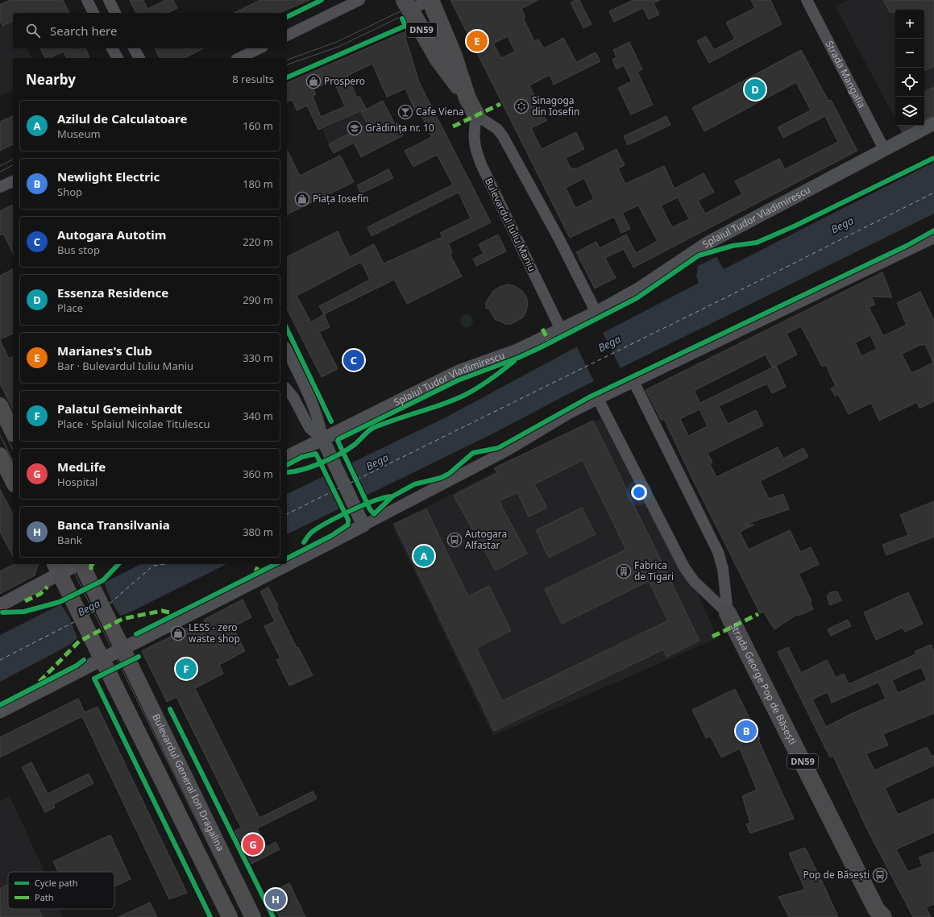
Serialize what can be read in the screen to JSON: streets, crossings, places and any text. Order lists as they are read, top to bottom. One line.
{"streets":{"main road":["DN59","Strada George Pop de Băsești","Bulevardul General Ion Dragalina"],"street":["Strada Mangalia","Splaiul Tudor Vladimirescu","Bulevardul Iuliu Maniu"]},"crossings":[["DN59","Bulevardul Iuliu Maniu"],["Strada Mangalia","Splaiul Tudor Vladimirescu"],["Splaiul Tudor Vladimirescu","Bulevardul Iuliu Maniu"]],"water":["Bega"],"places":{"shop":["Prospero","Piața Iosefin","LESS - zero waste shop"],"synagogue":["Sinagoga din Iosefin"],"bar":["Cafe Viena"],"school or university":["Grădinița nr. 10"],"bus stop":["Autogara Alfastar","Pop de Băsești"],"building":["Fabrica de Tigari"]},"legend":["Cycle path","Path"],"page":{"map_buttons":["+","−"],"search":"Search here","pins":["E","D","C","A","F","B","G","H"],"heading":["Nearby","8 results"],"list":[{"mark":"A","name":"Azilul de Calculatoare","note":"Museum","value":"160 m"},{"mark":"B","name":"Newlight Electric","note":"Shop","value":"180 m"},{"mark":"C","name":"Autogara Autotim","note":"Bus stop","value":"220 m"},{"mark":"D","name":"Essenza Residence","note":"Place","value":"290 m"},{"mark":"E","name":"Marianes's Club","note":"Bar · Bulevardul Iuliu Maniu","value":"330 m"},{"mark":"F","name":"Palatul Gemeinhardt","note":"Place · Splaiul Nicolae Titulescu","value":"340 m"},{"mark":"G","name":"MedLife","note":"Hospital","value":"360 m"},{"mark":"H","name":"Banca Transilvania","note":"Bank","value":"380 m"}]}}
